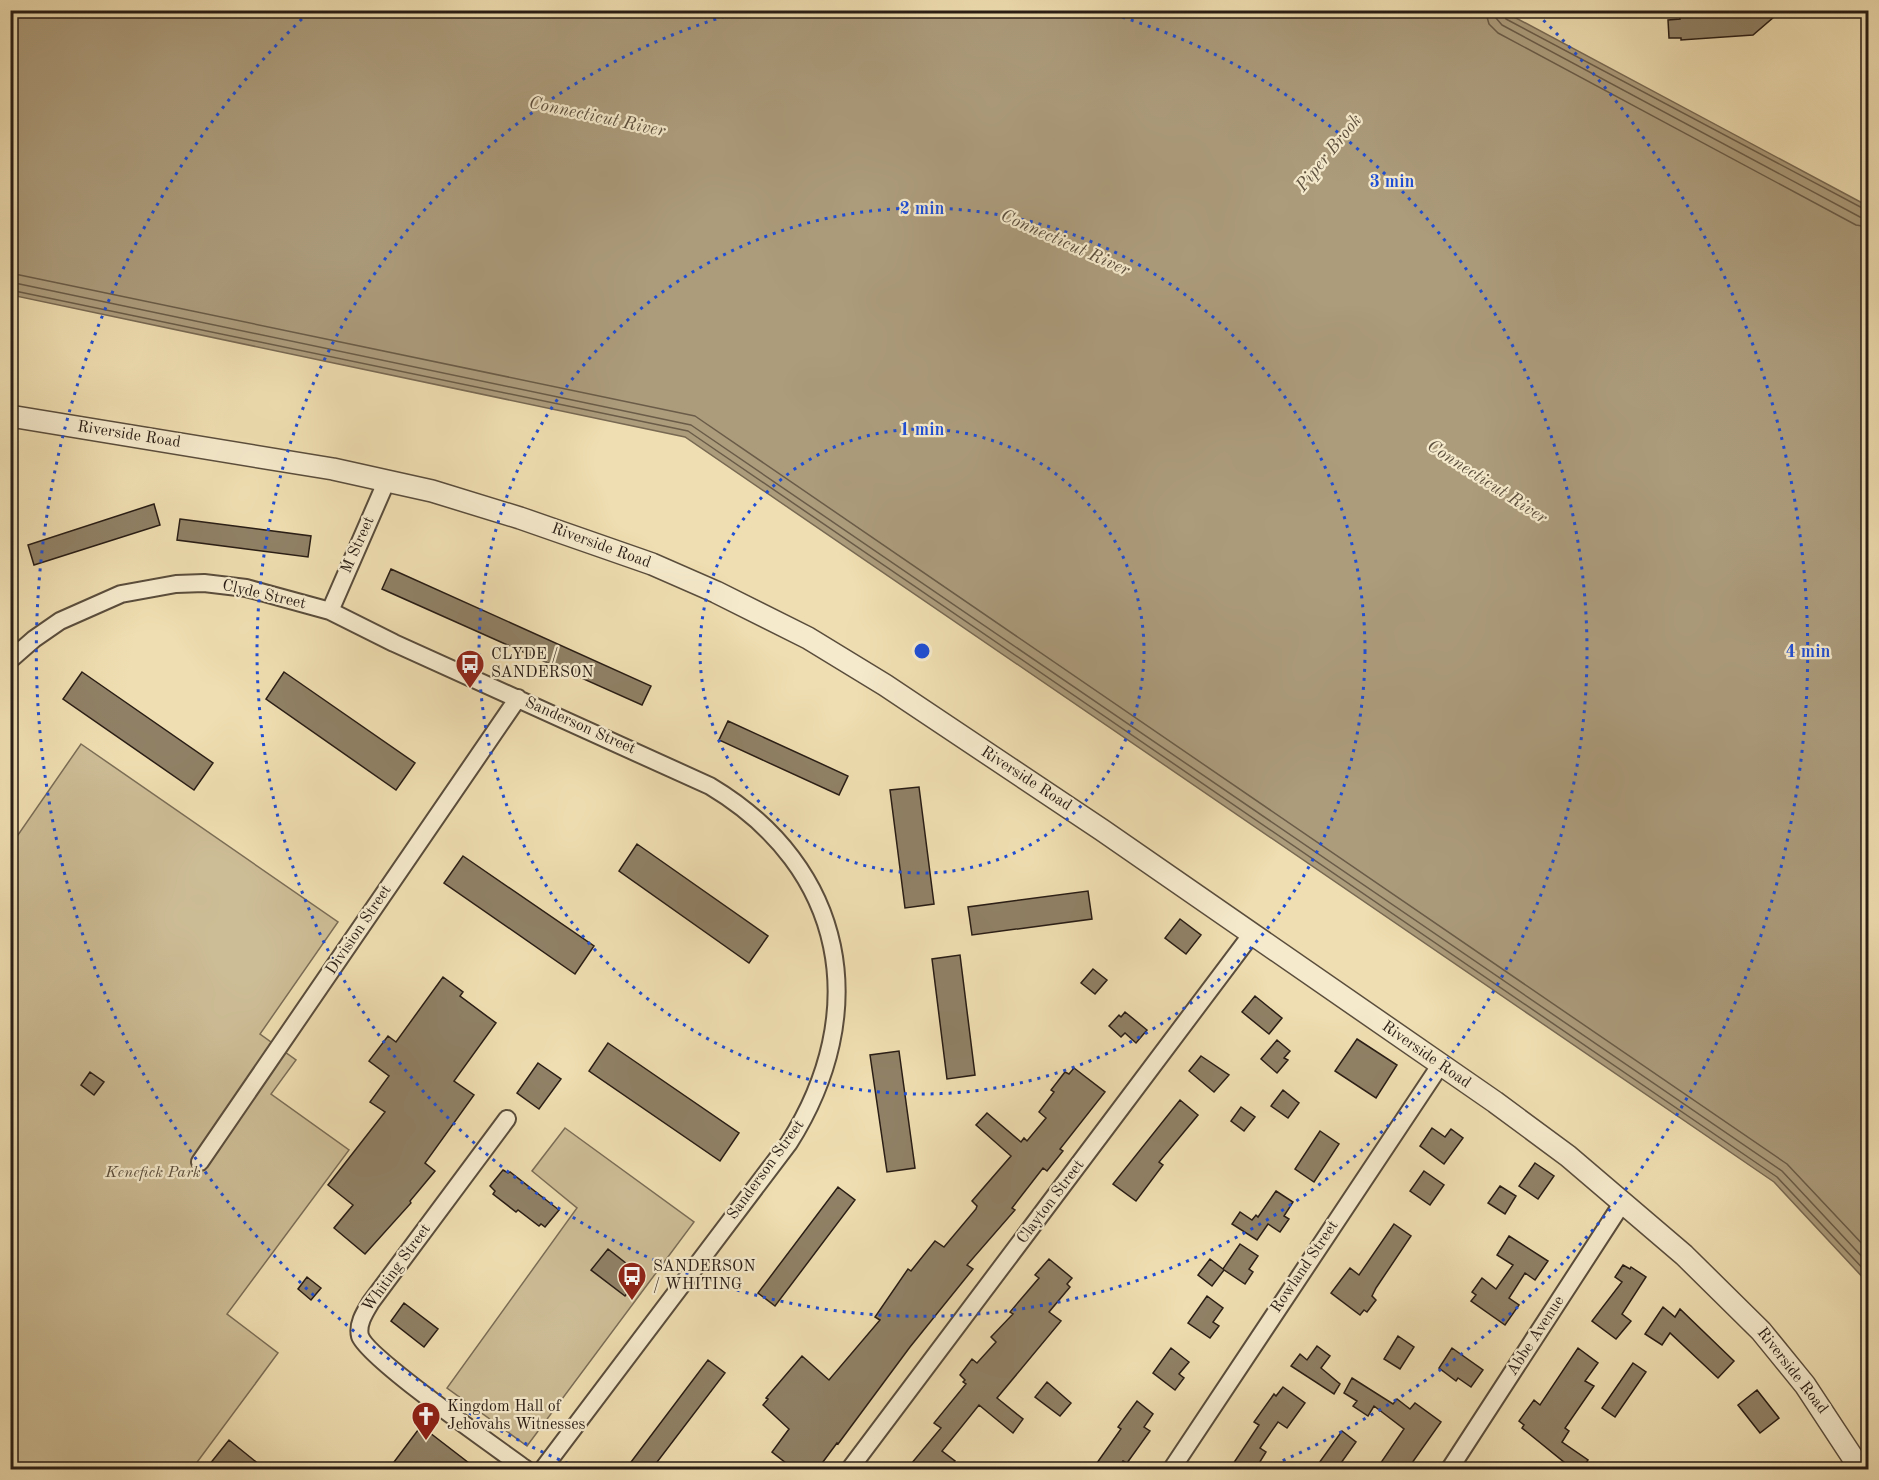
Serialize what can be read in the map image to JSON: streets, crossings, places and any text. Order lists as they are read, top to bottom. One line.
{"streets":{"street":["Riverside Road","M Street","Clyde Street","Sanderson Street","Division Street","Clayton Street","Rowland Street","Whiting Street","Abbe Avenue"]},"crossings":[["Riverside Road","M Street"],["Riverside Road","Clayton Street"],["Riverside Road","Rowland Street"],["Riverside Road","Abbe Avenue"],["M Street","Clyde Street"],["Clyde Street","Sanderson Street"],["Clyde Street","Division Street"],["Sanderson Street","Division Street"]],"water":["Connecticut River","Piper Brook"],"parks":["Kenefick Park"],"places":{"bus stop":["CLYDE / SANDERSON","SANDERSON / WHITING"],"church":["Kingdom Hall of Jehovahs Witnesses"]},"rings":["3 min","2 min","1 min","4 min"]}
